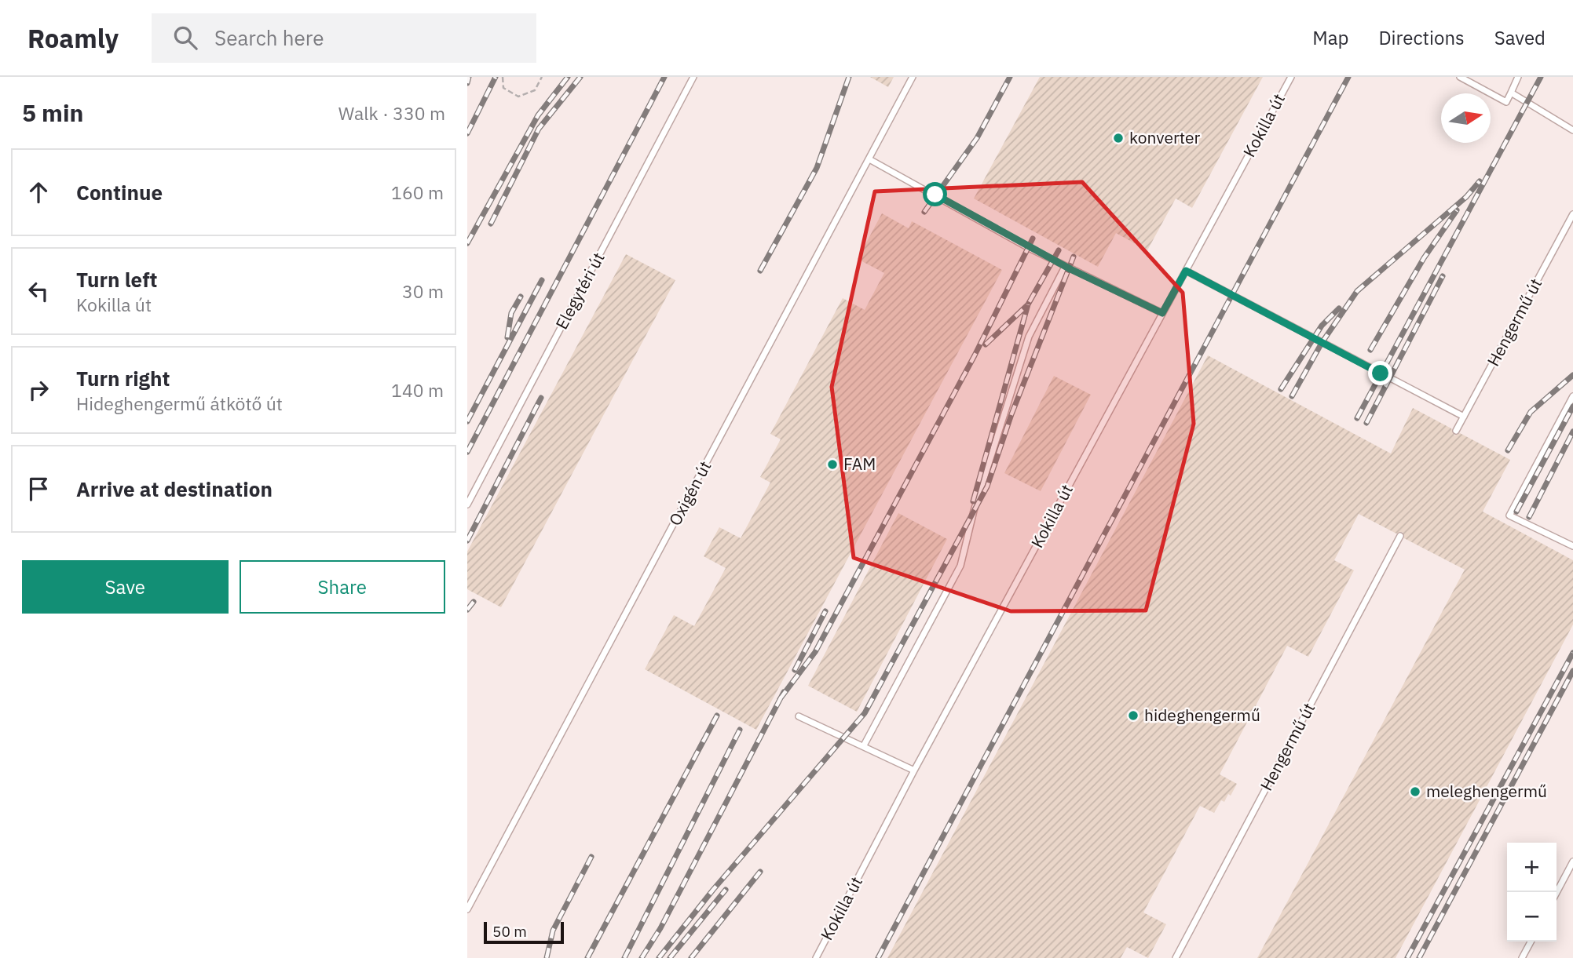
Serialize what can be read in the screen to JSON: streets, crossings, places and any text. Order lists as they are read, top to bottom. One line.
{"streets":{"lane":["Kokilla út","Elegytéri út","Hengermű út","Oxigén út"]},"places":["konverter","FAM","hideghengermű","meleghengermű"],"scale_bar":"50 m","north":"right","page":{"header":"Roamly","search":"Search here","nav":["Map","Directions","Saved"],"heading":["5 min","Walk · 330 m"],"list":[["Continue","160 m"],["Turn left","Kokilla út","30 m"],["Turn right","Hideghengermű átkötő út","140 m"],"Arrive at destination"],"buttons":["Save","Share"],"map_buttons":["+","−"],"scale":"50 m"}}
